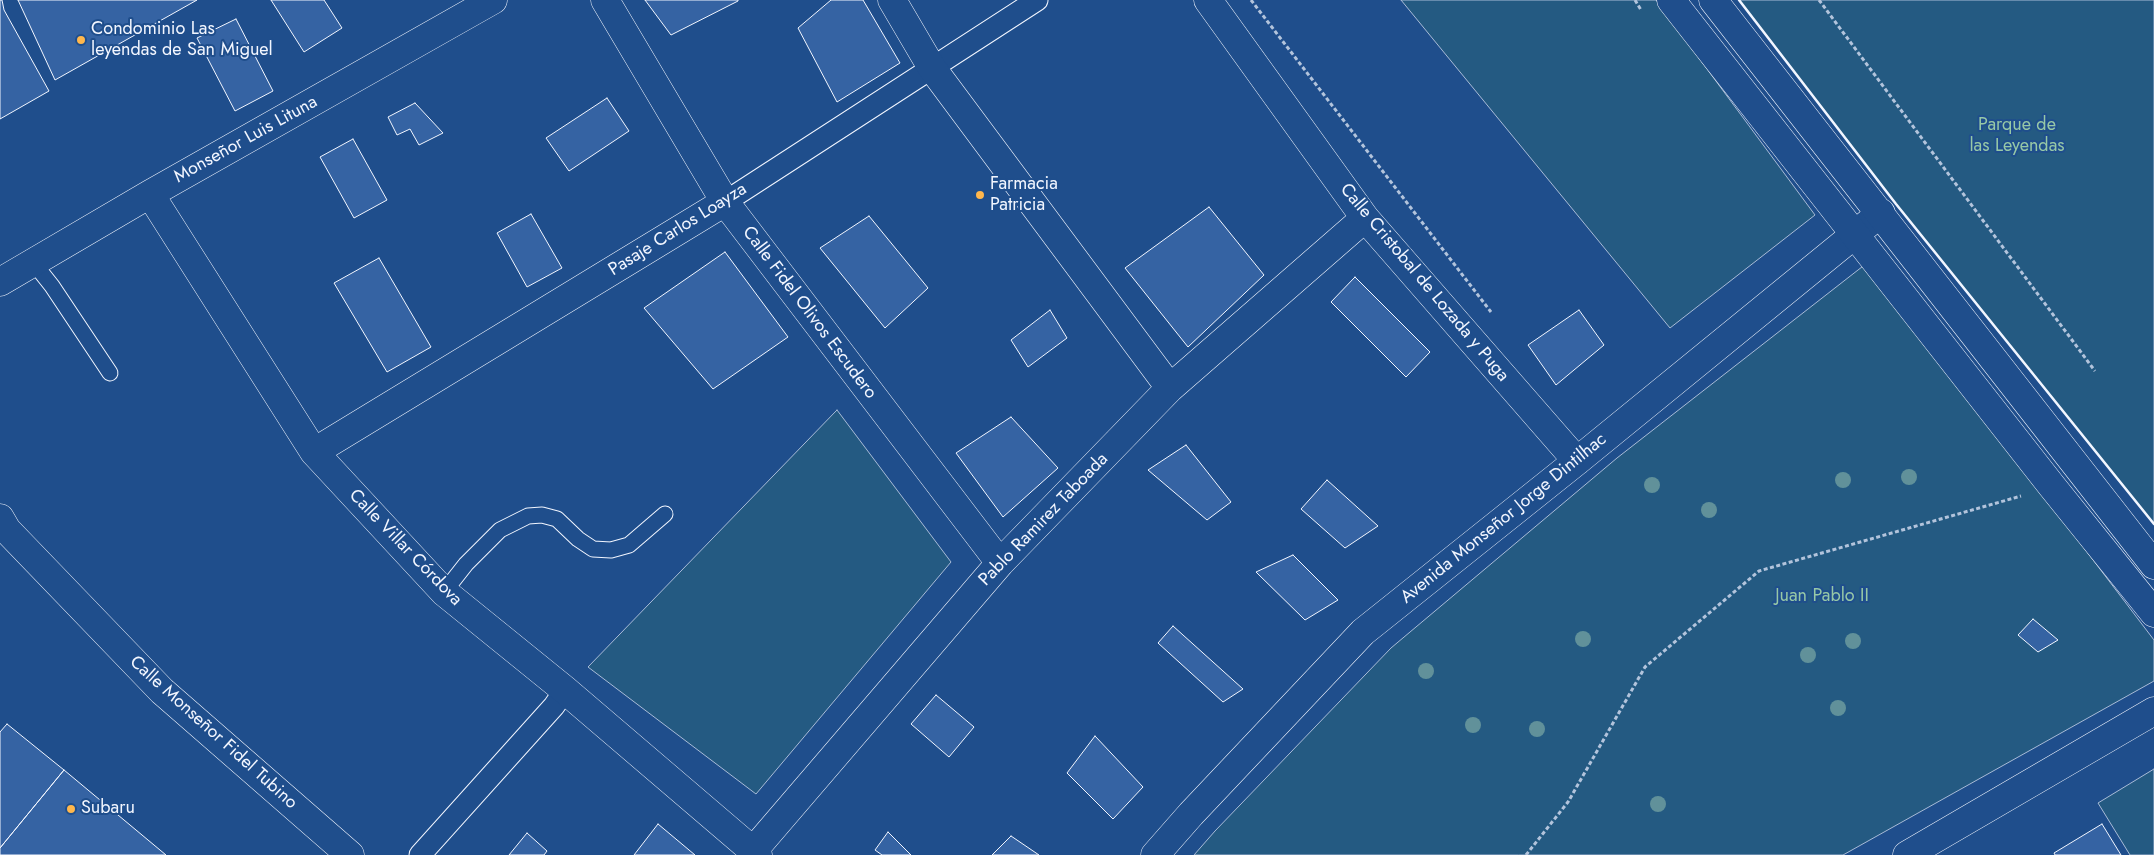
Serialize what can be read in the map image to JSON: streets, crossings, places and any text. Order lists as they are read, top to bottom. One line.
{"streets":{"street":["Monseñor Luis Lituna","Pasaje Carlos Loayza","Calle Cristobal de Lozada y Puga","Calle Fidel Olivos Escudero","Avenida Monseñor Jorge Dintilhac","Pablo Ramirez Taboada","Calle Villar Córdova","Calle Monseñor Fidel Tubino"]},"crossings":[["Monseñor Luis Lituna","Calle Villar Córdova"],["Pasaje Carlos Loayza","Calle Fidel Olivos Escudero"],["Pasaje Carlos Loayza","Calle Villar Córdova"],["Calle Cristobal de Lozada y Puga","Avenida Monseñor Jorge Dintilhac"],["Calle Cristobal de Lozada y Puga","Pablo Ramirez Taboada"],["Calle Fidel Olivos Escudero","Pablo Ramirez Taboada"],["Pablo Ramirez Taboada","Calle Villar Córdova"]],"parks":["Parque de las Leyendas","Juan Pablo II"],"places":["Condominio Las leyendas de San Miguel","Farmacia Patricia","Subaru"]}
